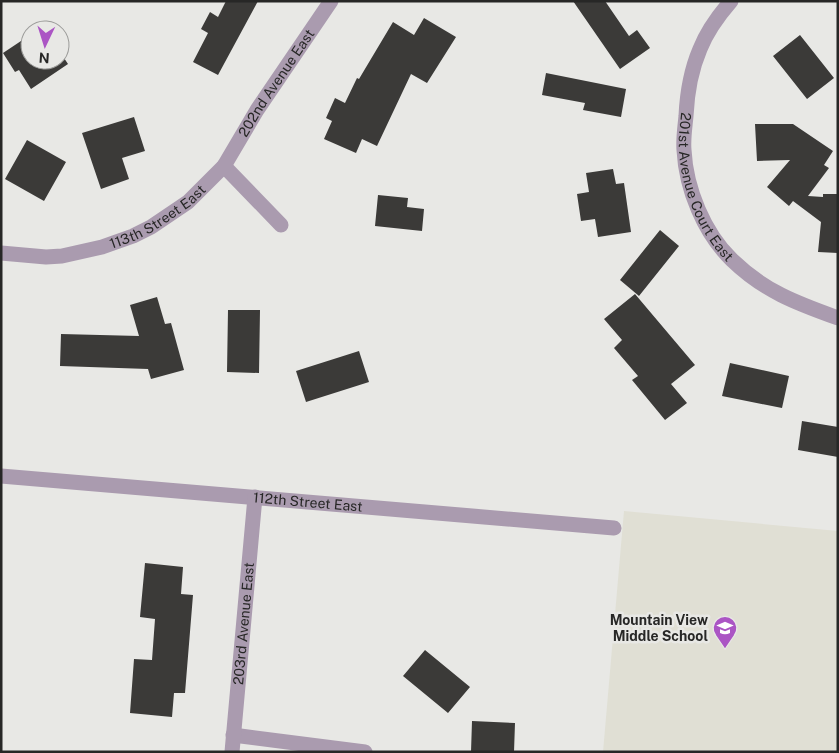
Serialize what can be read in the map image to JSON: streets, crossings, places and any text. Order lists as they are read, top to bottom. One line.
{"streets":{"street":["202nd Avenue East","201st Avenue Court East","113th Street East","112th Street East","203rd Avenue East"]},"crossings":[["202nd Avenue East","113th Street East"],["112th Street East","203rd Avenue East"]],"places":{"school or university":["Mountain View Middle School"]},"north":"bottom"}
